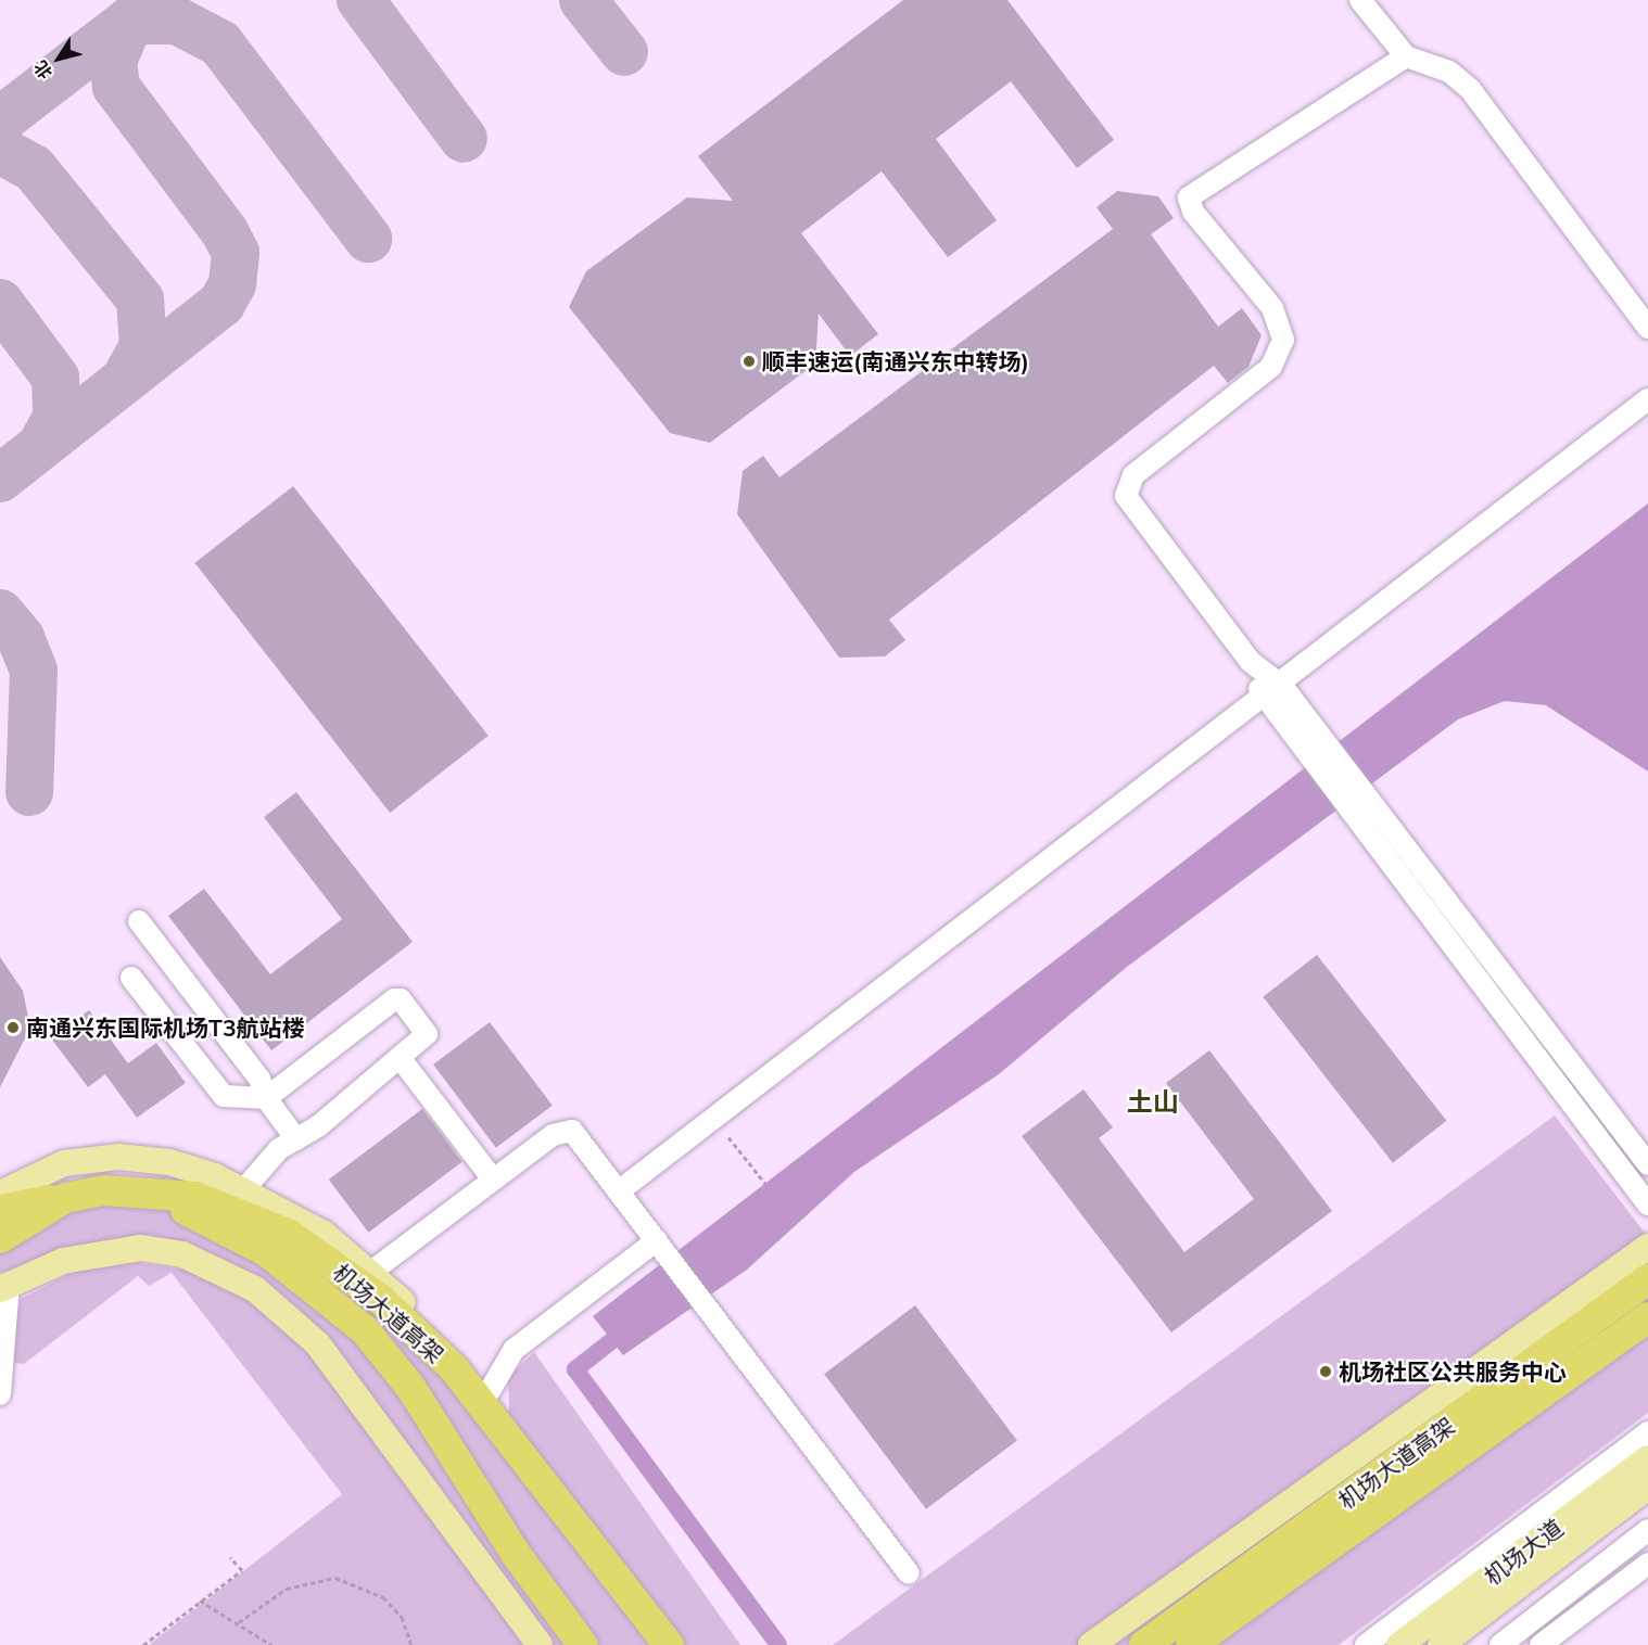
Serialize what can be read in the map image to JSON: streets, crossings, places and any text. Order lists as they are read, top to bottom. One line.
{"streets":{"highway":["机场大道高架"],"main road":["机场大道"]},"districts":["土山"],"places":["顺丰速运(南通兴东中转场)","南通兴东国际机场T3航站楼","机场社区公共服务中心"],"north":"bottom left"}
